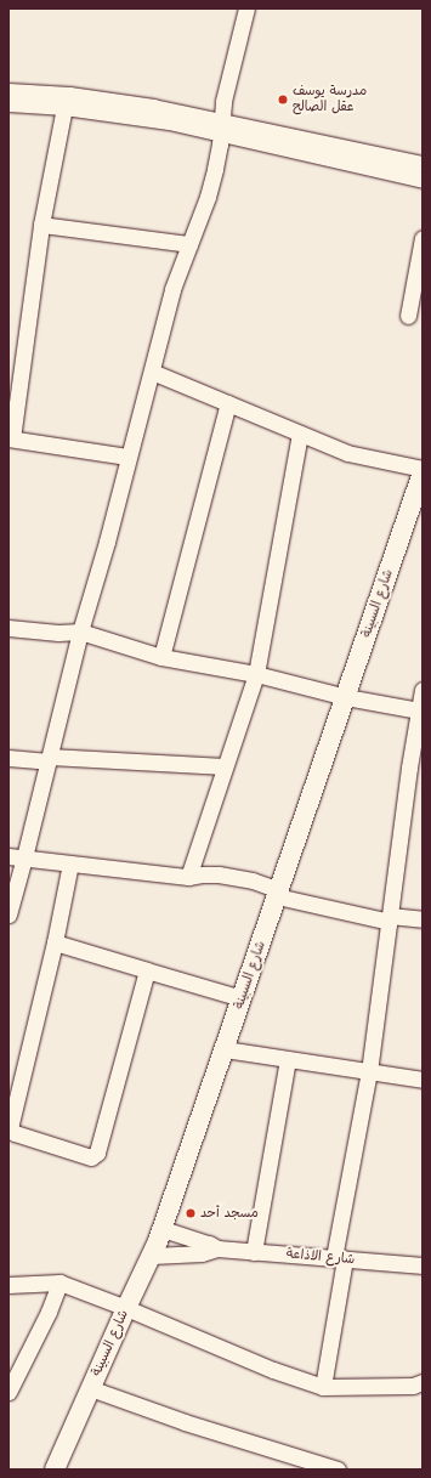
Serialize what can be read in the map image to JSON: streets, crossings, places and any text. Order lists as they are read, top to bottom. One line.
{"streets":{"main road":["شارع السبينة"],"street":["شارع الاذاعة"]},"crossings":[["شارع السبينة","شارع الاذاعة"]],"places":["مدرسة يوسف عقل الصالح","مسجد أحد"]}
